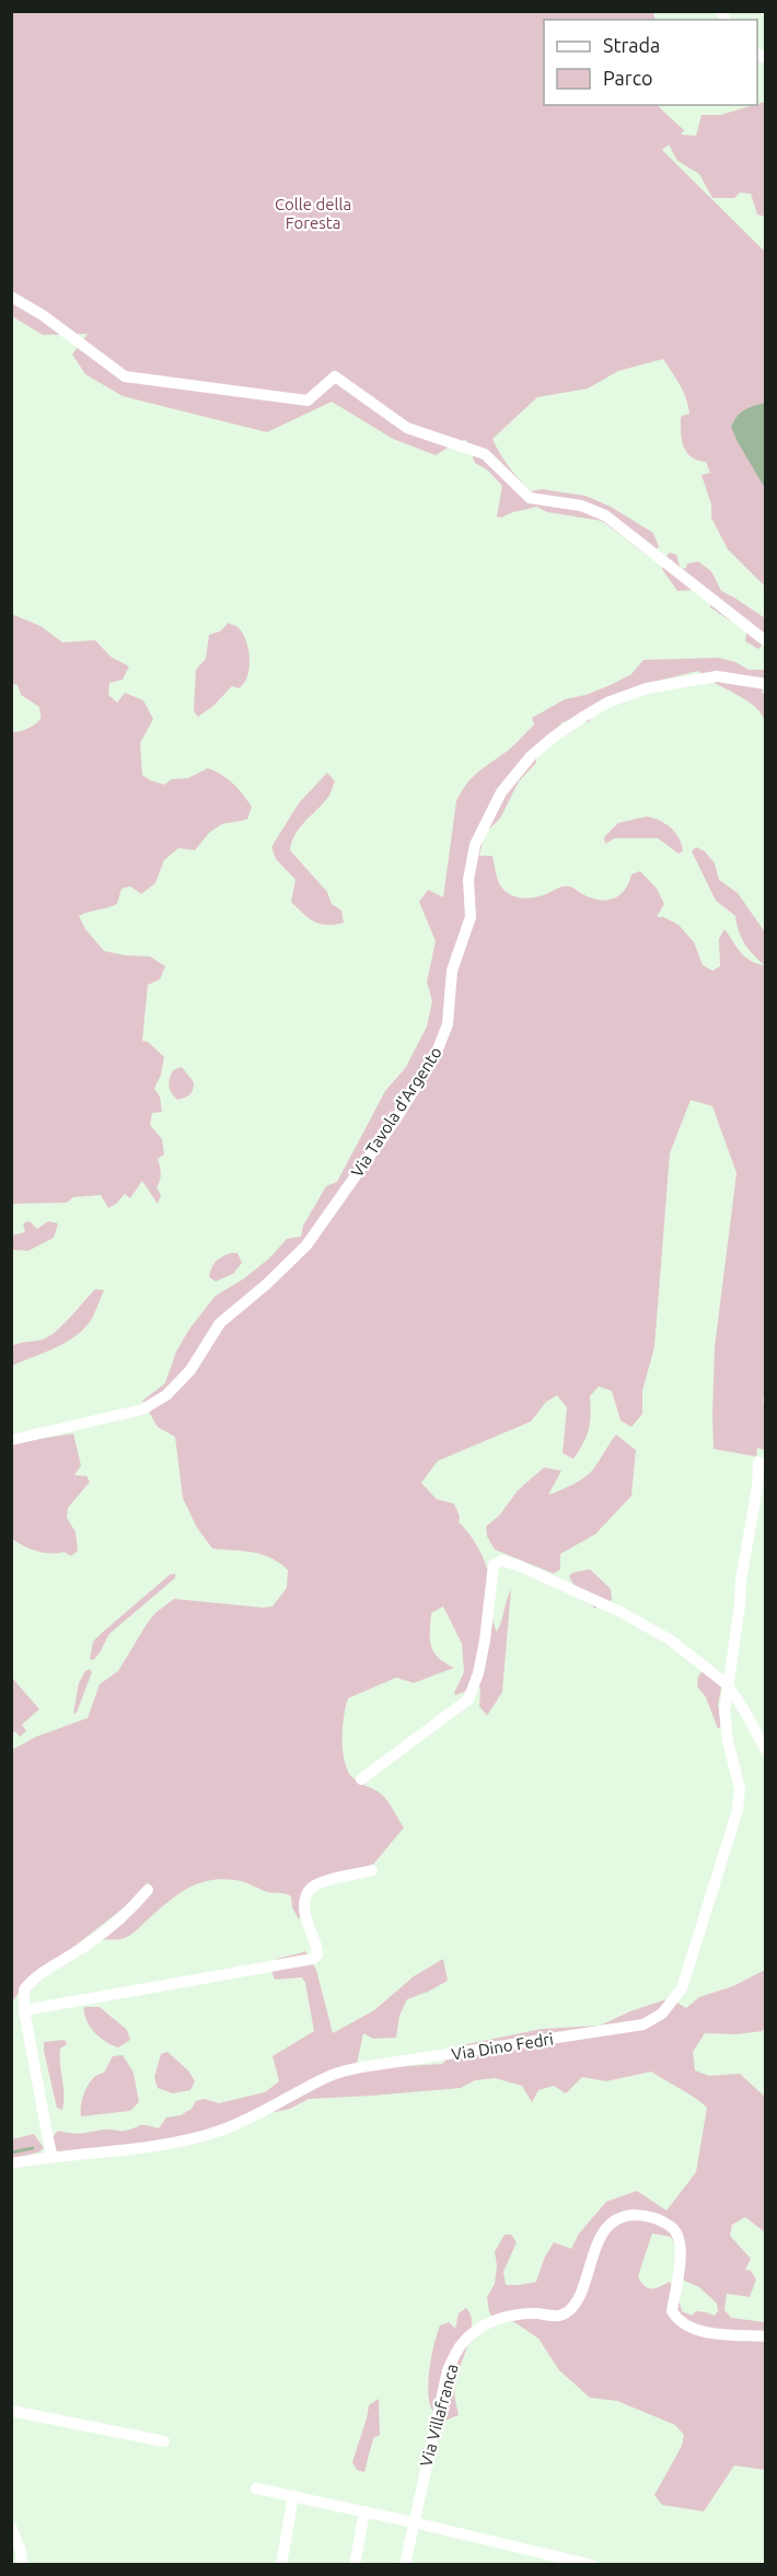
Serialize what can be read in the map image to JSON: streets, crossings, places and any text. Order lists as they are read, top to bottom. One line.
{"streets":{"street":["Via Tavola d'Argento","Via Dino Fedri","Via Villafranca"]},"parks":["Colle della Foresta"],"legend":["Strada","Parco"]}
